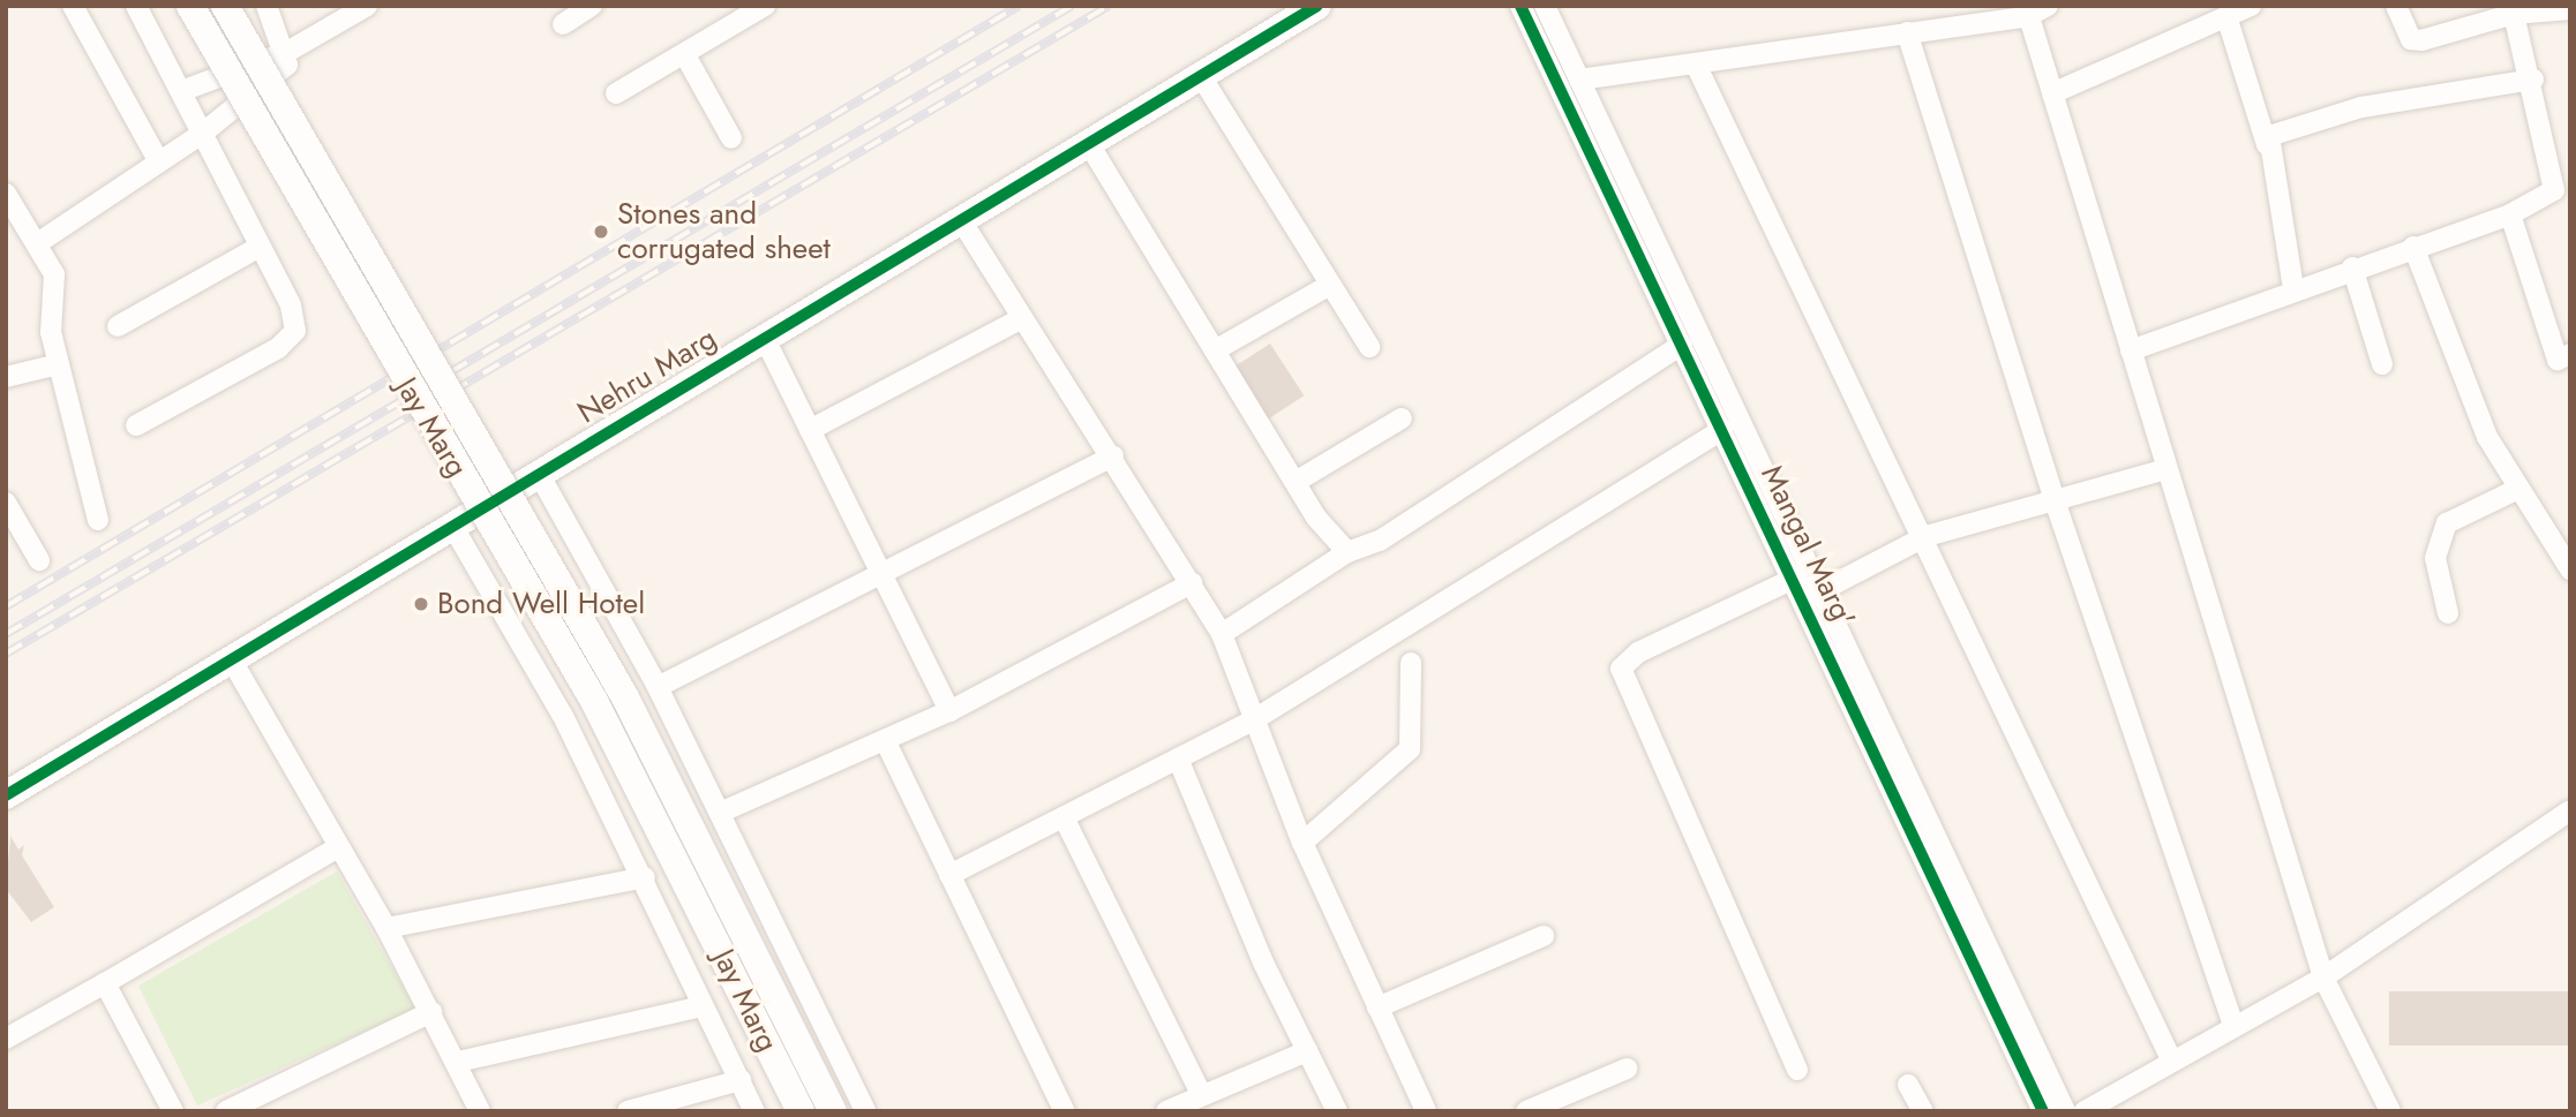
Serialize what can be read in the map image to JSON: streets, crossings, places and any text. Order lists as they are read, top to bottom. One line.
{"streets":{"main road":["Nehru Marg","Jay Marg"],"street":["Mangal Marg'"]},"places":["Stones and corrugated sheet","Bond Well Hotel"]}
